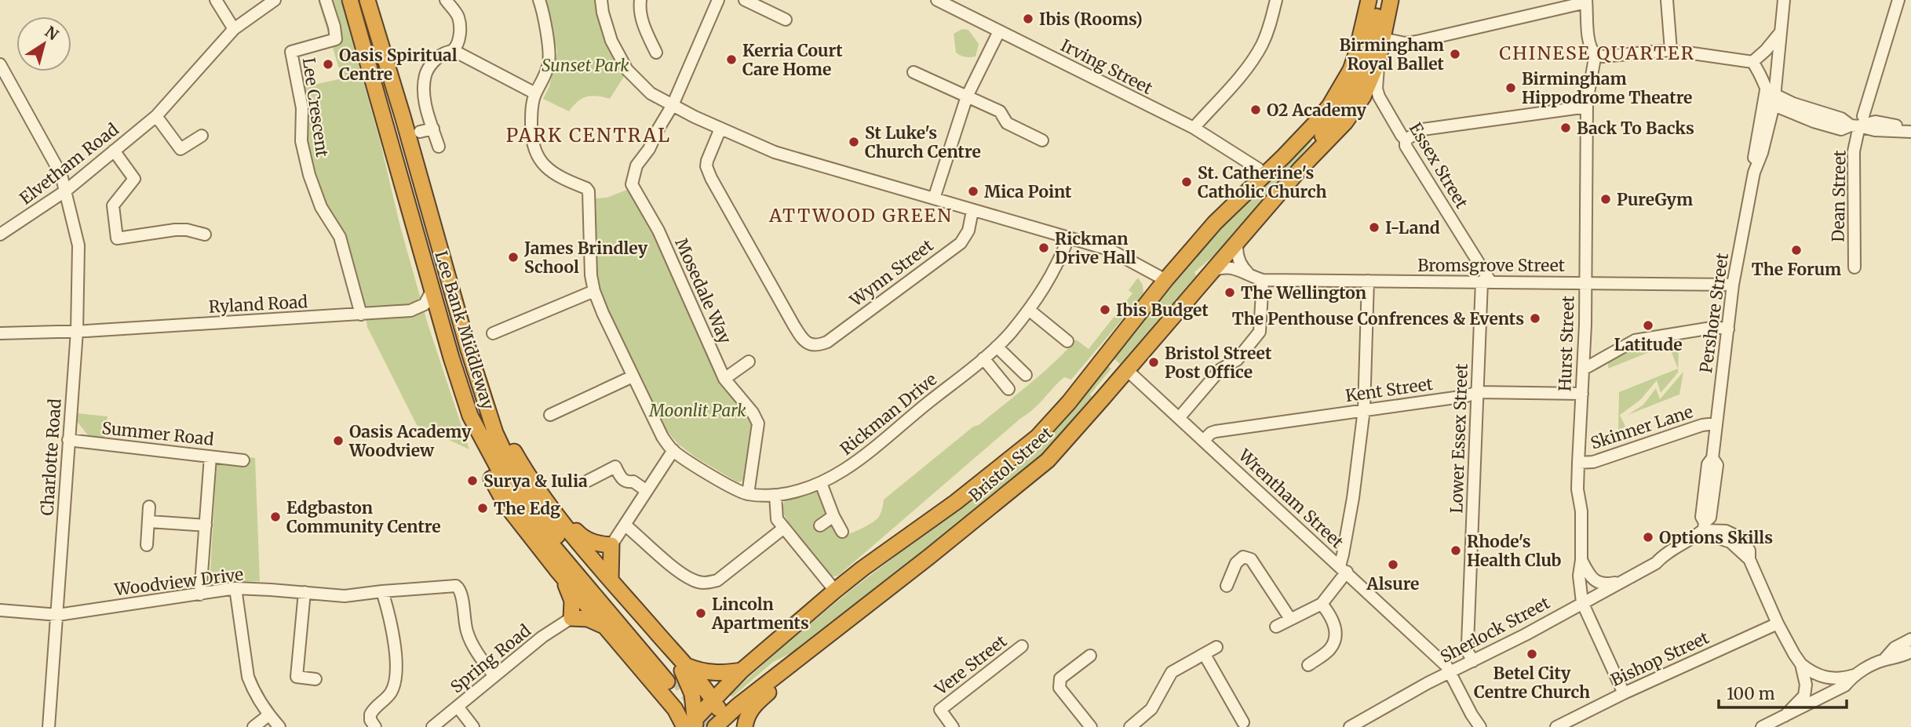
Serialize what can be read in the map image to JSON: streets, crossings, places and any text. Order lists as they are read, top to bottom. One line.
{"streets":{"highway":["Lee Bank Middleway","Bristol Street"],"street":["Irving Street","Lee Crescent","Elvetham Road","Essex Street","Dean Street","Bromsgrove Street","Wynn Street","Mosedale Way","Ryland Road","Pershore Street","Hurst Street","Kent Street","Rickman Drive","Skinner Lane","Summer Road","Lower Essex Street","Charlotte Road","Wrentham Street","Woodview Drive","Sherlock Street","Spring Road","Bishop Street","Vere Street"]},"crossings":[["Lee Crescent","Ryland Road"],["Elvetham Road","Charlotte Road"],["Essex Street","Bromsgrove Street"],["Essex Street","Lower Essex Street"],["Bromsgrove Street","Pershore Street"],["Bromsgrove Street","Hurst Street"],["Bromsgrove Street","Lower Essex Street"],["Bromsgrove Street","Bristol Street"],["Mosedale Way","Rickman Drive"],["Ryland Road","Lee Bank Middleway"],["Ryland Road","Charlotte Road"],["Pershore Street","Skinner Lane"],["Pershore Street","Sherlock Street"],["Hurst Street","Kent Street"],["Hurst Street","Skinner Lane"],["Hurst Street","Sherlock Street"],["Hurst Street","Bishop Street"],["Kent Street","Lower Essex Street"],["Kent Street","Wrentham Street"],["Summer Road","Charlotte Road"],["Lower Essex Street","Sherlock Street"],["Charlotte Road","Woodview Drive"],["Bristol Street","Wrentham Street"],["Wrentham Street","Sherlock Street"],["Woodview Drive","Spring Road"]],"districts":["CHINESE QUARTER","PARK CENTRAL","ATTWOOD GREEN"],"parks":["Sunset Park","Moonlit Park"],"places":["Ibis (Rooms)","Birmingham Royal Ballet","Kerria Court Care Home","Oasis Spiritual Centre","Birmingham Hippodrome Theatre","O2 Academy","Back To Backs","St Luke's Church Centre","St. Catherine's Catholic Church","Mica Point","PureGym","I-Land","Rickman Drive Hall","The Forum","James Brindley School","The Wellington","Ibis Budget","The Penthouse Confrences & Events","Latitude","Bristol Street Post Office","Oasis Academy Woodview","Surya & Iulia","The Edg","Edgbaston Community Centre","Options Skills","Rhode's Health Club","Alsure","Lincoln Apartments","Betel City Centre Church"],"scale_bar":"100 m","north":"top right"}
